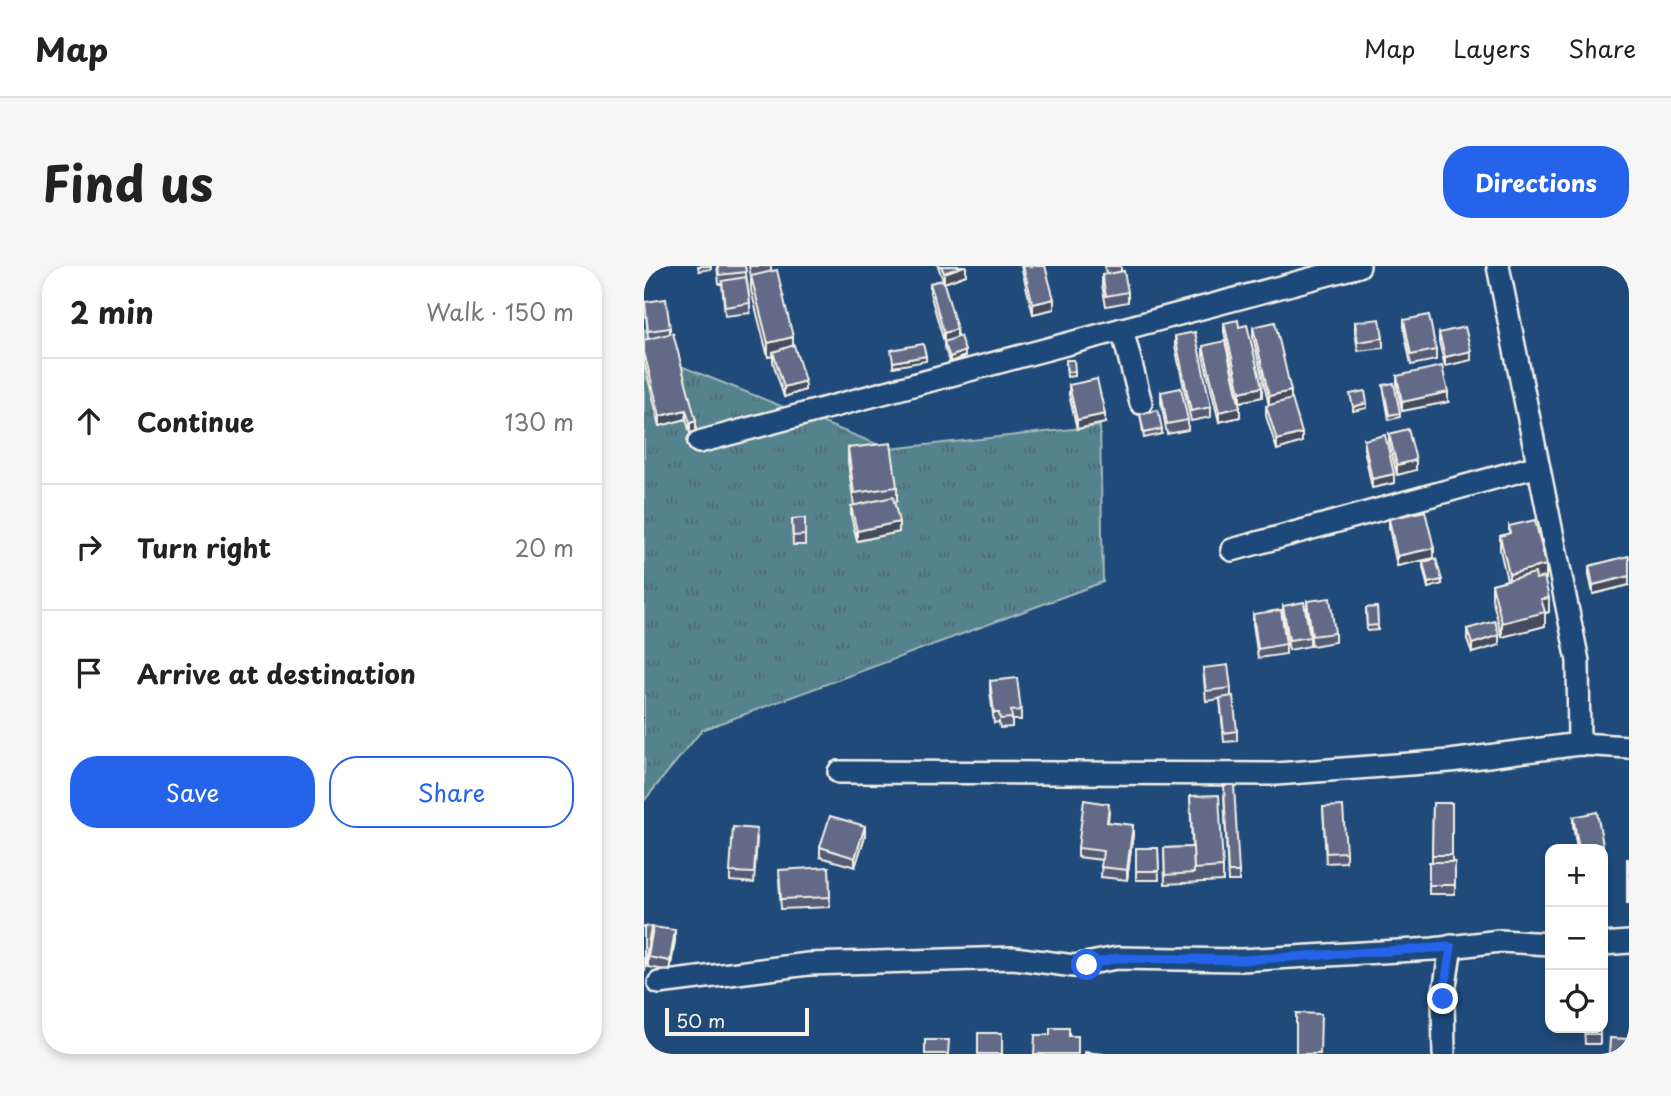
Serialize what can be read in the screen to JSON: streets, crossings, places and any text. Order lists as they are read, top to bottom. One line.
{"scale_bar":"50 m","page":{"header":"Map","nav":["Map","Layers","Share"],"title":"Find us","buttons":["Directions",["Save","Share"]],"heading":["2 min","Walk · 150 m"],"list":[["Continue","130 m"],["Turn right","20 m"],"Arrive at destination"],"map_buttons":["+","−"],"scale":"50 m"}}
